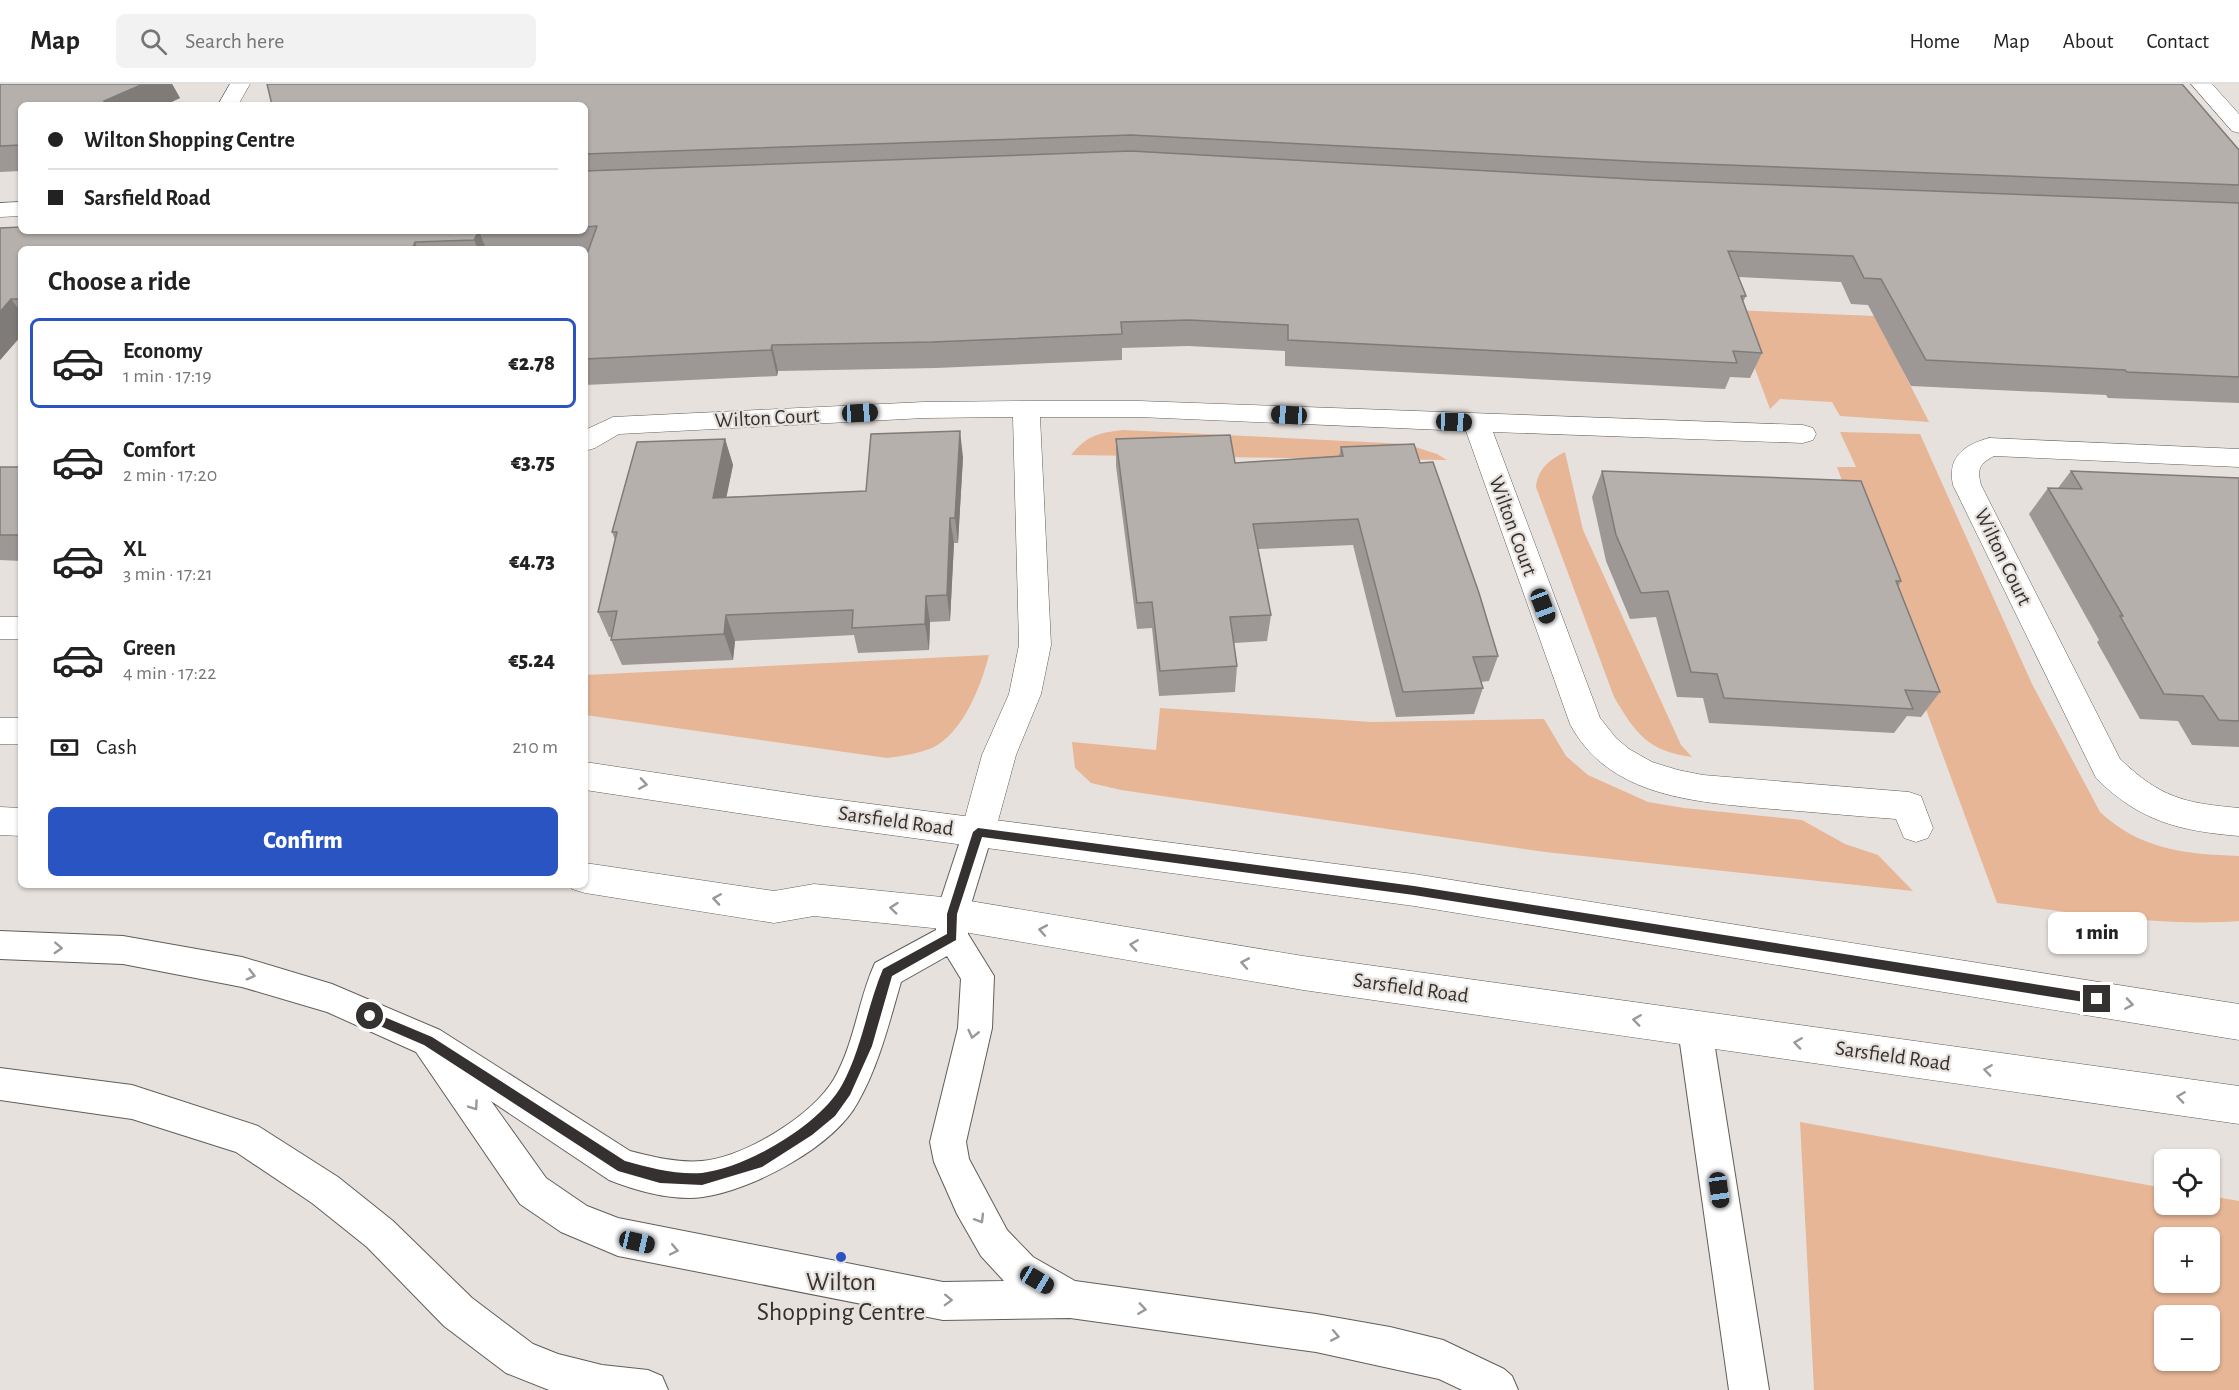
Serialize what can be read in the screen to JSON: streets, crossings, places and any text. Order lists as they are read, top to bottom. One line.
{"streets":{"street":["Wilton Court","Sarsfield Road"]},"places":["Wilton Shopping Centre"],"page":{"header":"Map","search":"Search here","nav":["Home","Map","About","Contact"],"banner":["Wilton Shopping Centre","Sarsfield Road"],"heading":"Choose a ride","list":[{"name":"Economy","note":"1 min · 17:19","value":"€2.78"},{"name":"Comfort","note":"2 min · 17:20","value":"€3.75"},{"name":"XL","note":"3 min · 17:21","value":"€4.73"},{"name":"Green","note":"4 min · 17:22","value":"€5.24"}],"pay":["Cash","210 m"],"buttons":"Confirm","bubble":"1 min","map_buttons":["+","−"]}}
